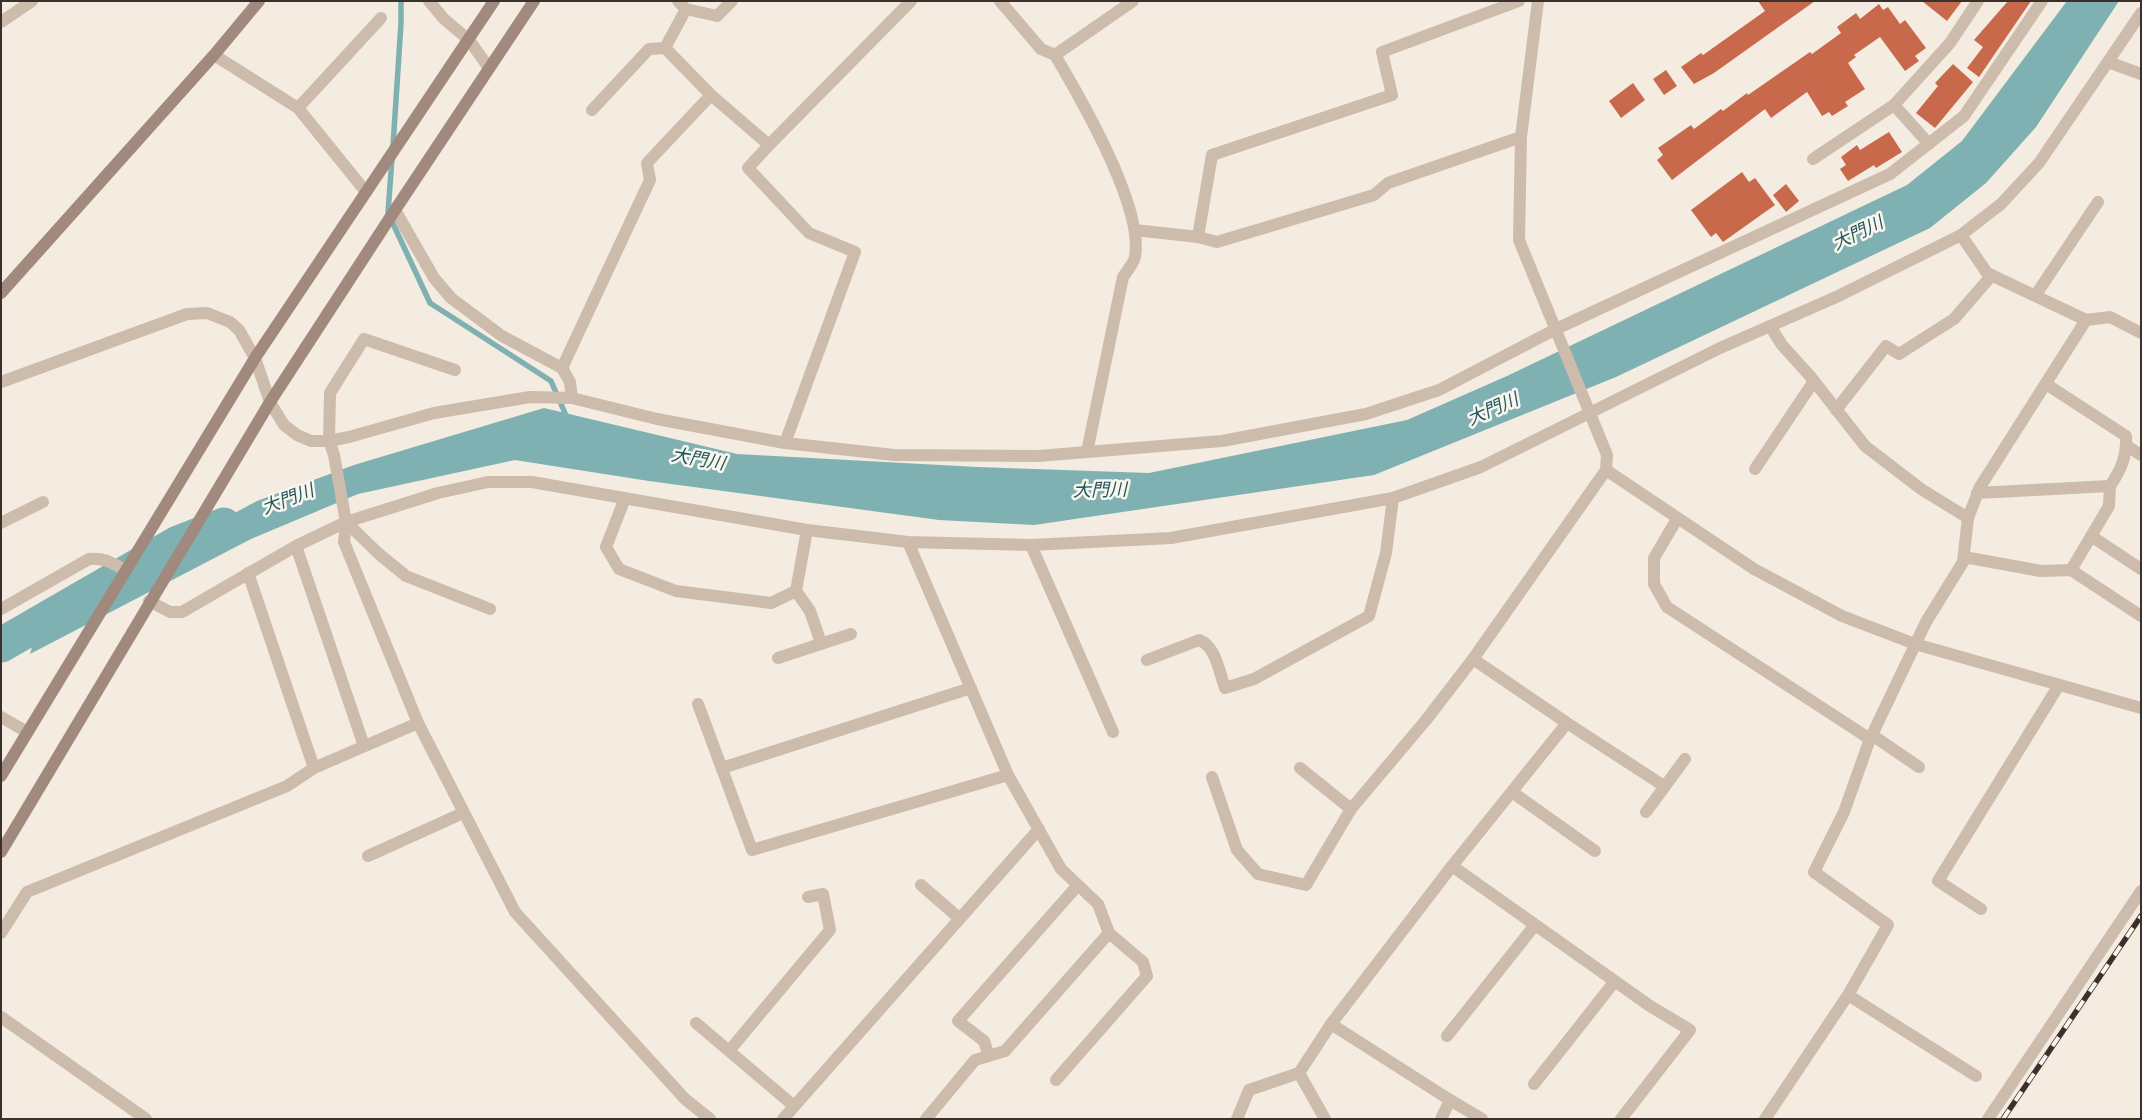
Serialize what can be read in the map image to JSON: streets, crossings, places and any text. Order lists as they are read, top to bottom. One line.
{"water":["大門川"]}
